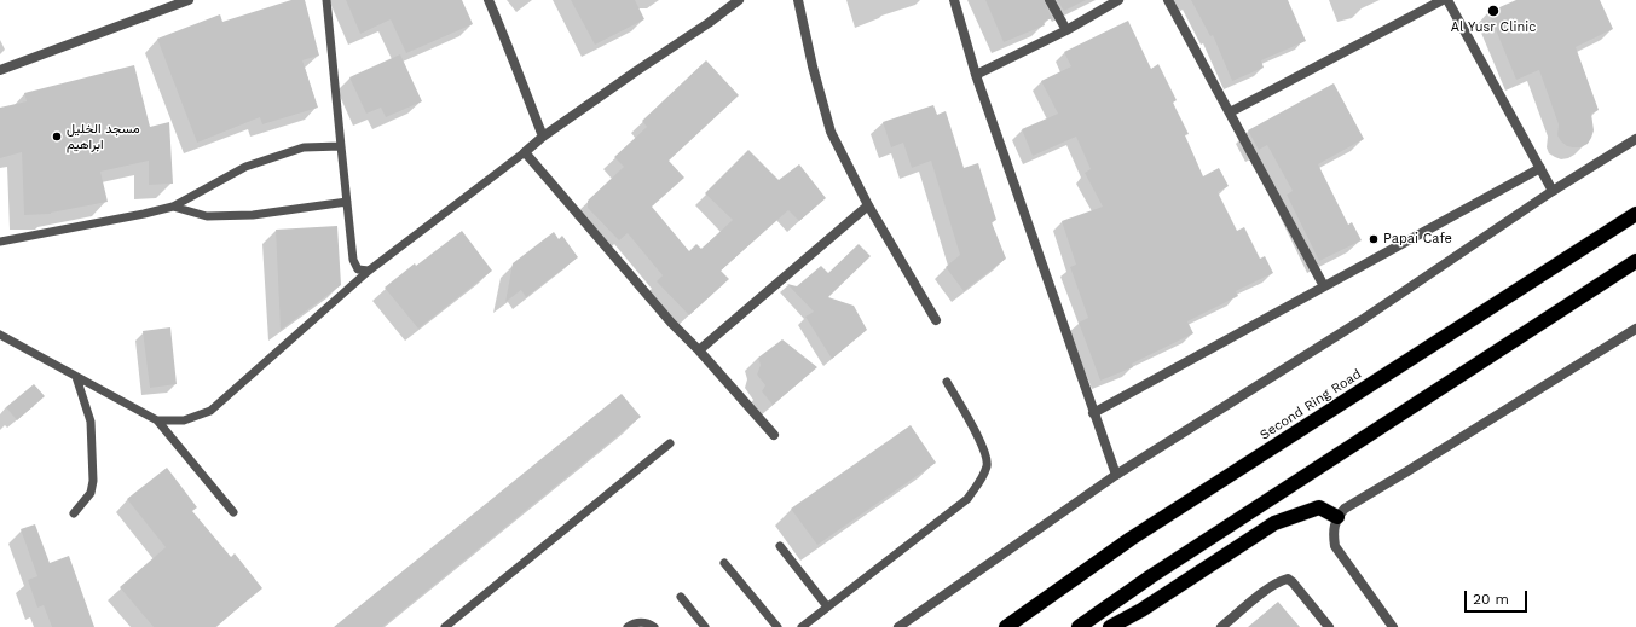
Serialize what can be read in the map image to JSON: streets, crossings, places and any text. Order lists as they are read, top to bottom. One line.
{"streets":{"highway":["Second Ring Road"]},"places":["Al Yusr Clinic","مسجد الخليل ابراهيم","Papai Cafe"],"scale_bar":"20 m"}
